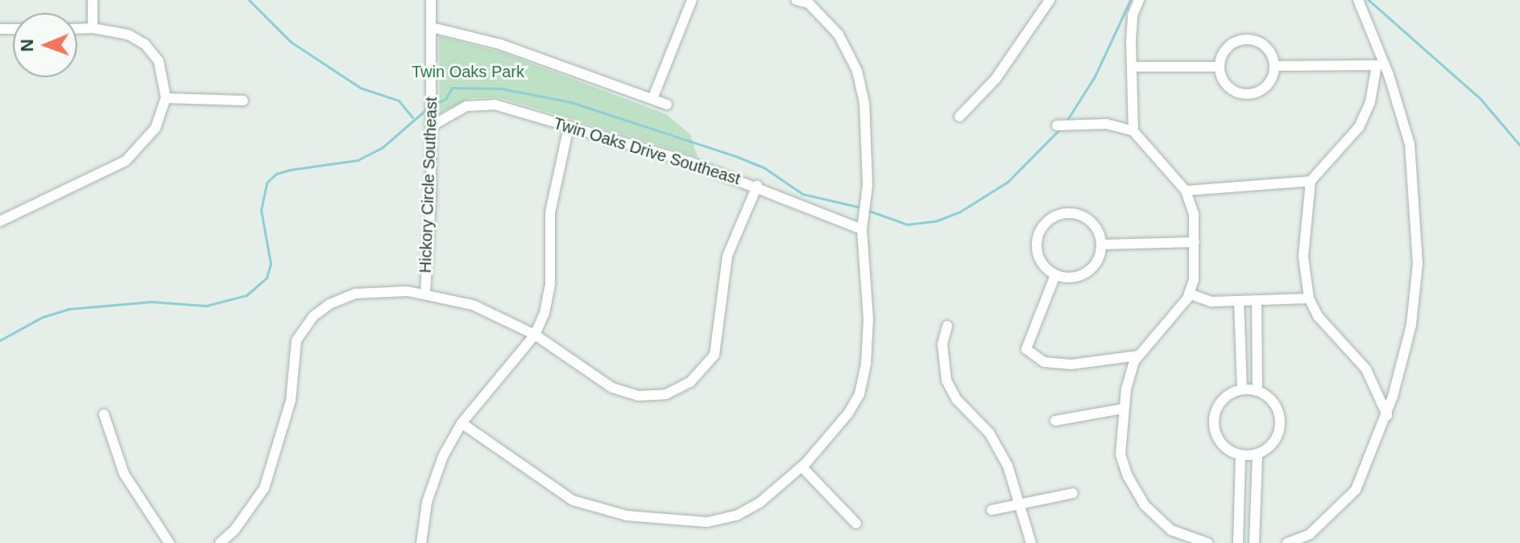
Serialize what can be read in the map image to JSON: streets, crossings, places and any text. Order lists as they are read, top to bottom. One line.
{"streets":{"street":["Twin Oaks Drive Southeast","Hickory Circle Southeast"]},"crossings":[["Twin Oaks Drive Southeast","Hickory Circle Southeast"]],"parks":["Twin Oaks Park"],"north":"left"}
